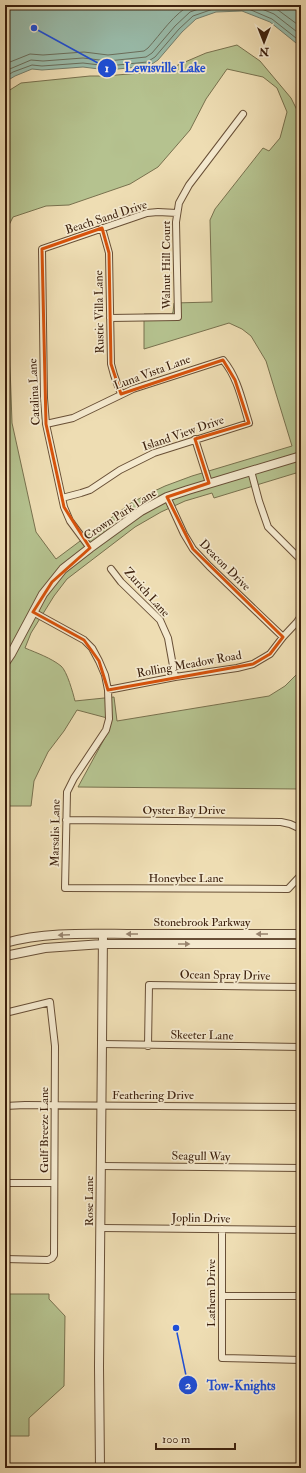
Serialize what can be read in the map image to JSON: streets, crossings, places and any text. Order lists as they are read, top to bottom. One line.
{"streets":{"street":["Beach Sand Drive","Walnut Hill Court","Rustic Villa Lane","Luna Vista Lane","Catalina Lane","Island View Drive","Crown Park Lane","Deacon Drive","Zurich Lane","Rolling Meadow Road","Oyster Bay Drive","Marsalis Lane","Honeybee Lane","Stonebrook Parkway","Ocean Spray Drive","Skeeter Lane","Feathering Drive","Gulf Breeze Lane","Seagull Way","Rose Lane","Joplin Drive","Lathem Drive"]},"crossings":[["Beach Sand Drive","Walnut Hill Court"],["Beach Sand Drive","Rustic Villa Lane"],["Beach Sand Drive","Catalina Lane"],["Walnut Hill Court","Rustic Villa Lane"],["Rustic Villa Lane","Luna Vista Lane"],["Luna Vista Lane","Catalina Lane"],["Luna Vista Lane","Island View Drive"],["Catalina Lane","Island View Drive"],["Catalina Lane","Crown Park Lane"],["Crown Park Lane","Deacon Drive"],["Crown Park Lane","Marsalis Lane"],["Deacon Drive","Rolling Meadow Road"],["Zurich Lane","Rolling Meadow Road"],["Rolling Meadow Road","Marsalis Lane"],["Oyster Bay Drive","Marsalis Lane"],["Marsalis Lane","Honeybee Lane"],["Stonebrook Parkway","Rose Lane"],["Ocean Spray Drive","Skeeter Lane"],["Skeeter Lane","Rose Lane"],["Feathering Drive","Gulf Breeze Lane"],["Feathering Drive","Rose Lane"],["Seagull Way","Rose Lane"],["Rose Lane","Joplin Drive"],["Joplin Drive","Lathem Drive"]],"places":["Lewisville Lake","Tow-Knights"],"scale_bar":"100 m","north":"bottom"}
